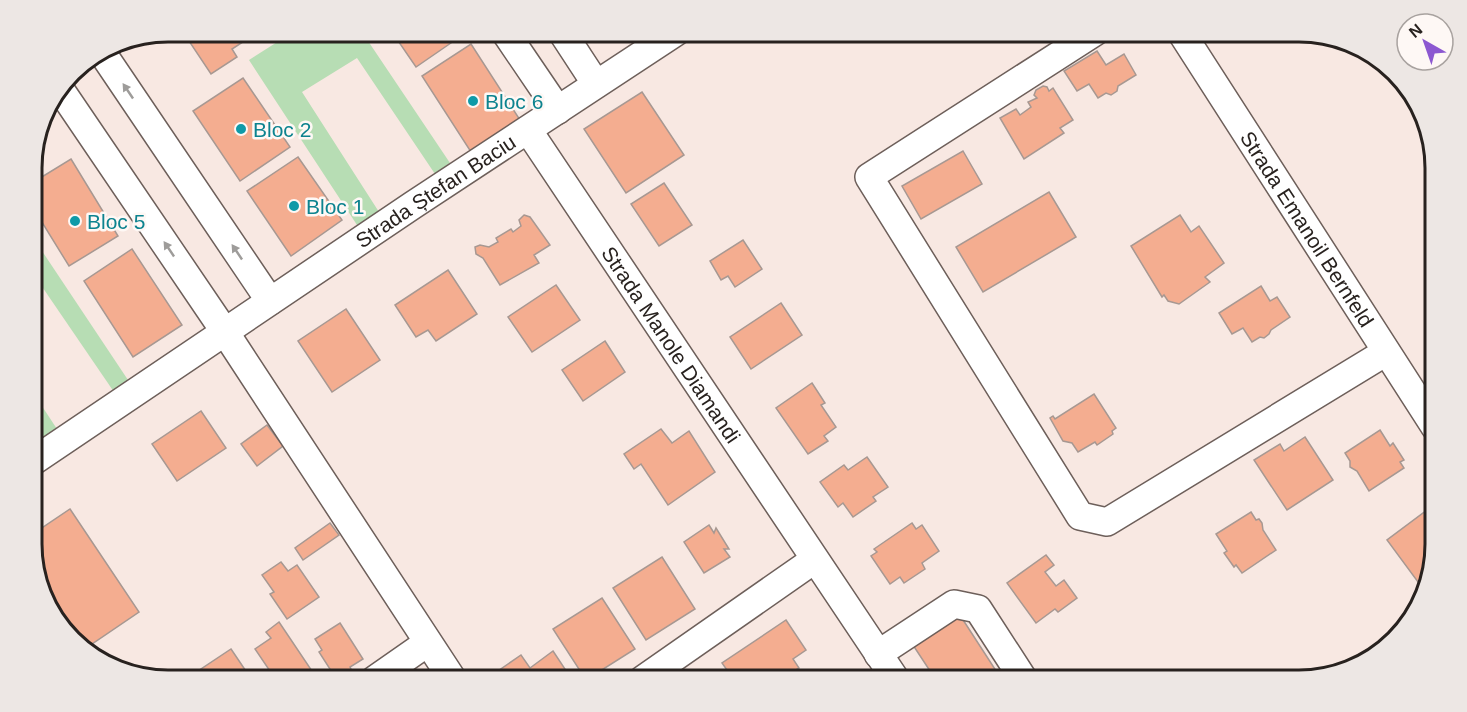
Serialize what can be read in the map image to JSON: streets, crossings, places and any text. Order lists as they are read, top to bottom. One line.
{"streets":{"street":["Strada Ștefan Baciu","Strada Emanoil Bernfeld","Strada Manole Diamandi"]},"crossings":[["Strada Ștefan Baciu","Strada Manole Diamandi"]],"places":["Bloc 6","Bloc 2","Bloc 1","Bloc 5"],"north":"top left"}
